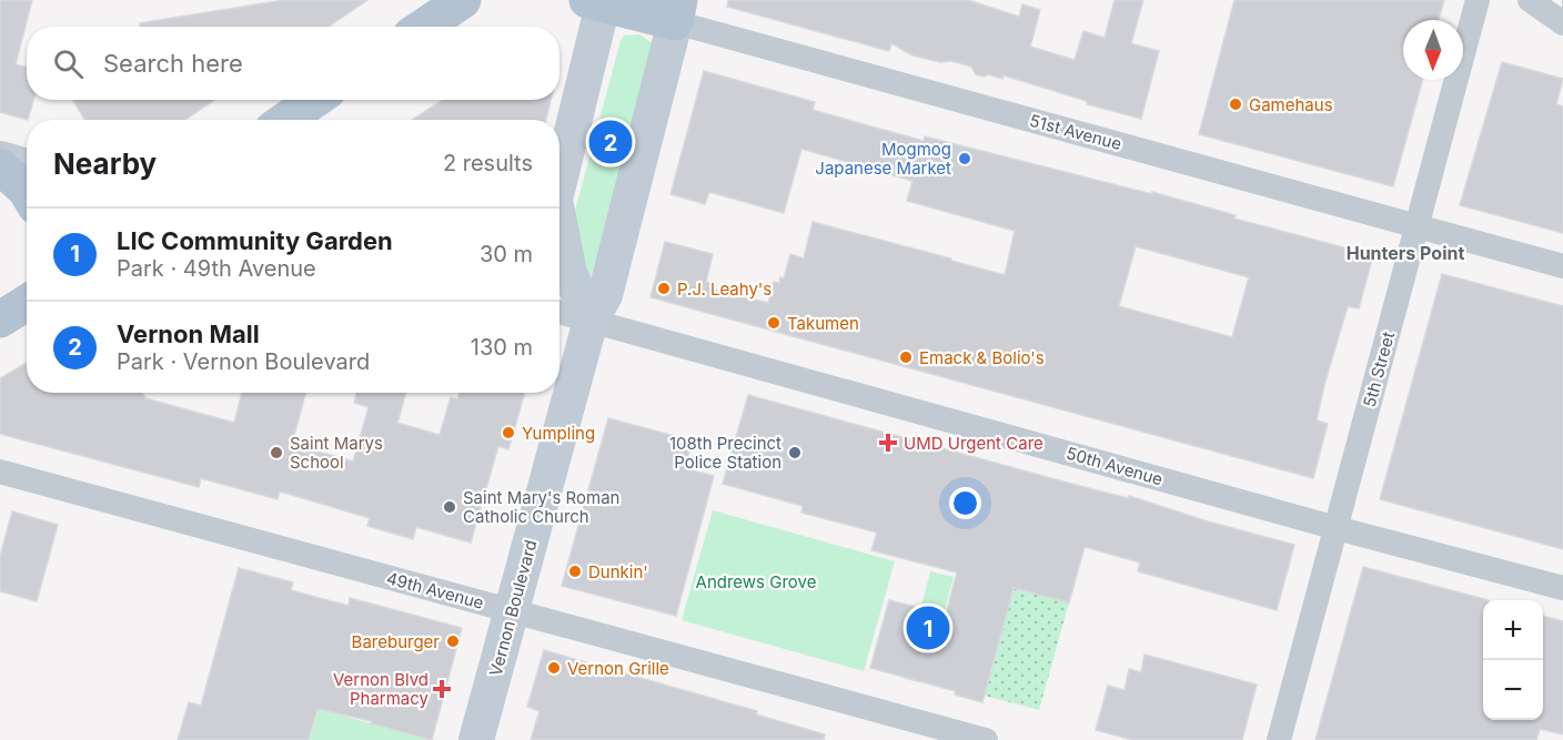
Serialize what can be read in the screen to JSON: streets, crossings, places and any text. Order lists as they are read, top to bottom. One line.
{"streets":{"main road":["51st Avenue","Vernon Boulevard"],"street":["5th Street","50th Avenue","49th Avenue"]},"crossings":[["51st Avenue","5th Street"],["51st Avenue","Vernon Boulevard"],["5th Street","50th Avenue"],["50th Avenue","Vernon Boulevard"],["49th Avenue","Vernon Boulevard"]],"districts":["Hunters Point"],"parks":["Andrews Grove"],"places":{"other":["Gamehaus","Mogmog Japanese Market","P.J. Leahy's","Takumen","Emack & Bolio's","Yumpling","Saint Marys School","108th Precinct Police Station","Saint Mary's Roman Catholic Church","Dunkin'","Bareburger","Vernon Grille"],"health":["UMD Urgent Care","Vernon Blvd Pharmacy"]},"north":"bottom","page":{"search":"Search here","pins":["2","1"],"heading":["Nearby","2 results"],"list":[{"mark":"1","name":"LIC Community Garden","note":"Park · 49th Avenue","value":"30 m"},{"mark":"2","name":"Vernon Mall","note":"Park · Vernon Boulevard","value":"130 m"}],"map_buttons":["+","−"]}}
